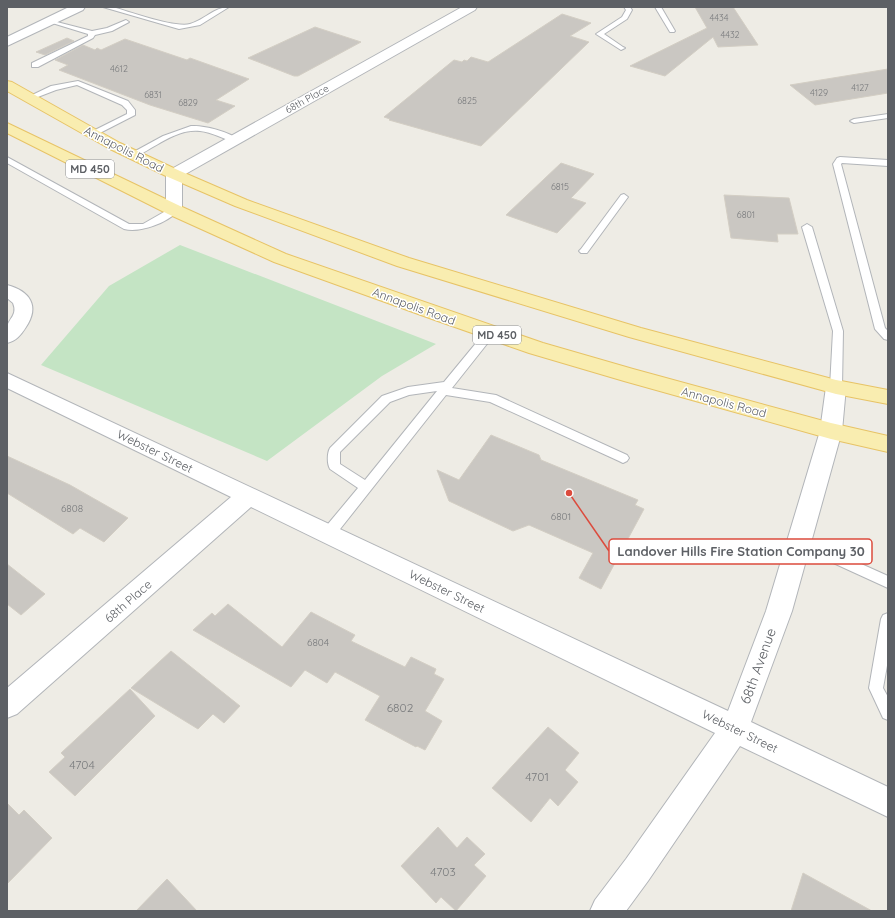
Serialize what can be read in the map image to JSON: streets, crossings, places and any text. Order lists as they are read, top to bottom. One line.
{"streets":{"main road":["Annapolis Road","MD 450"],"street":["68th Place","Webster Street","68th Avenue"]},"crossings":[["68th Place","Annapolis Road"],["68th Place","Webster Street"],["Annapolis Road","68th Avenue"],["Webster Street","68th Avenue"]],"places":["Landover Hills Fire Station Company 30"],"house_numbers":["4434","4432","4612","4127","4129","6831","6825","6829","6815","6801","6808","6801","6804","6802","4704","4701","4703"]}
